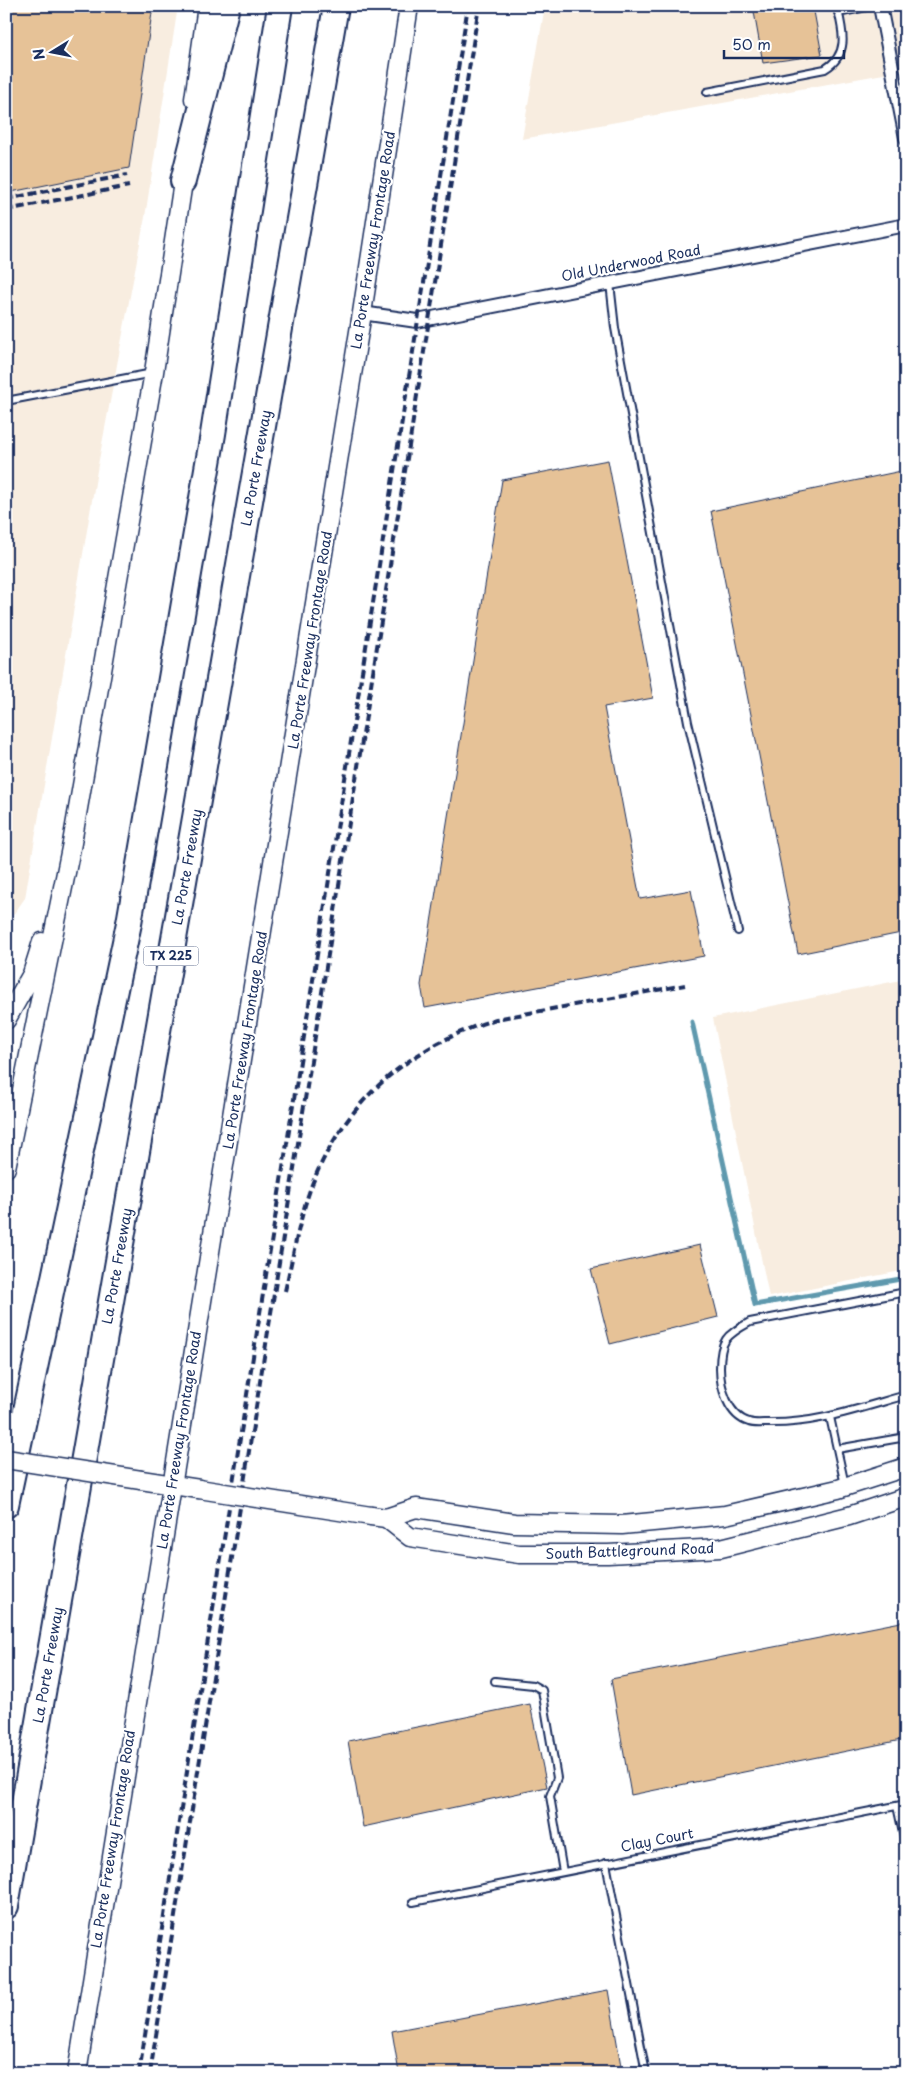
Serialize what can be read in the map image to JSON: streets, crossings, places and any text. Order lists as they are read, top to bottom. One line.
{"streets":{"highway":["La Porte Freeway","TX 225"],"main road":["La Porte Freeway Frontage Road","South Battleground Road"],"street":["Old Underwood Road"],"lane":["Clay Court"]},"crossings":[["La Porte Freeway Frontage Road","Old Underwood Road"],["La Porte Freeway Frontage Road","South Battleground Road"]],"scale_bar":"50 m","north":"left"}
